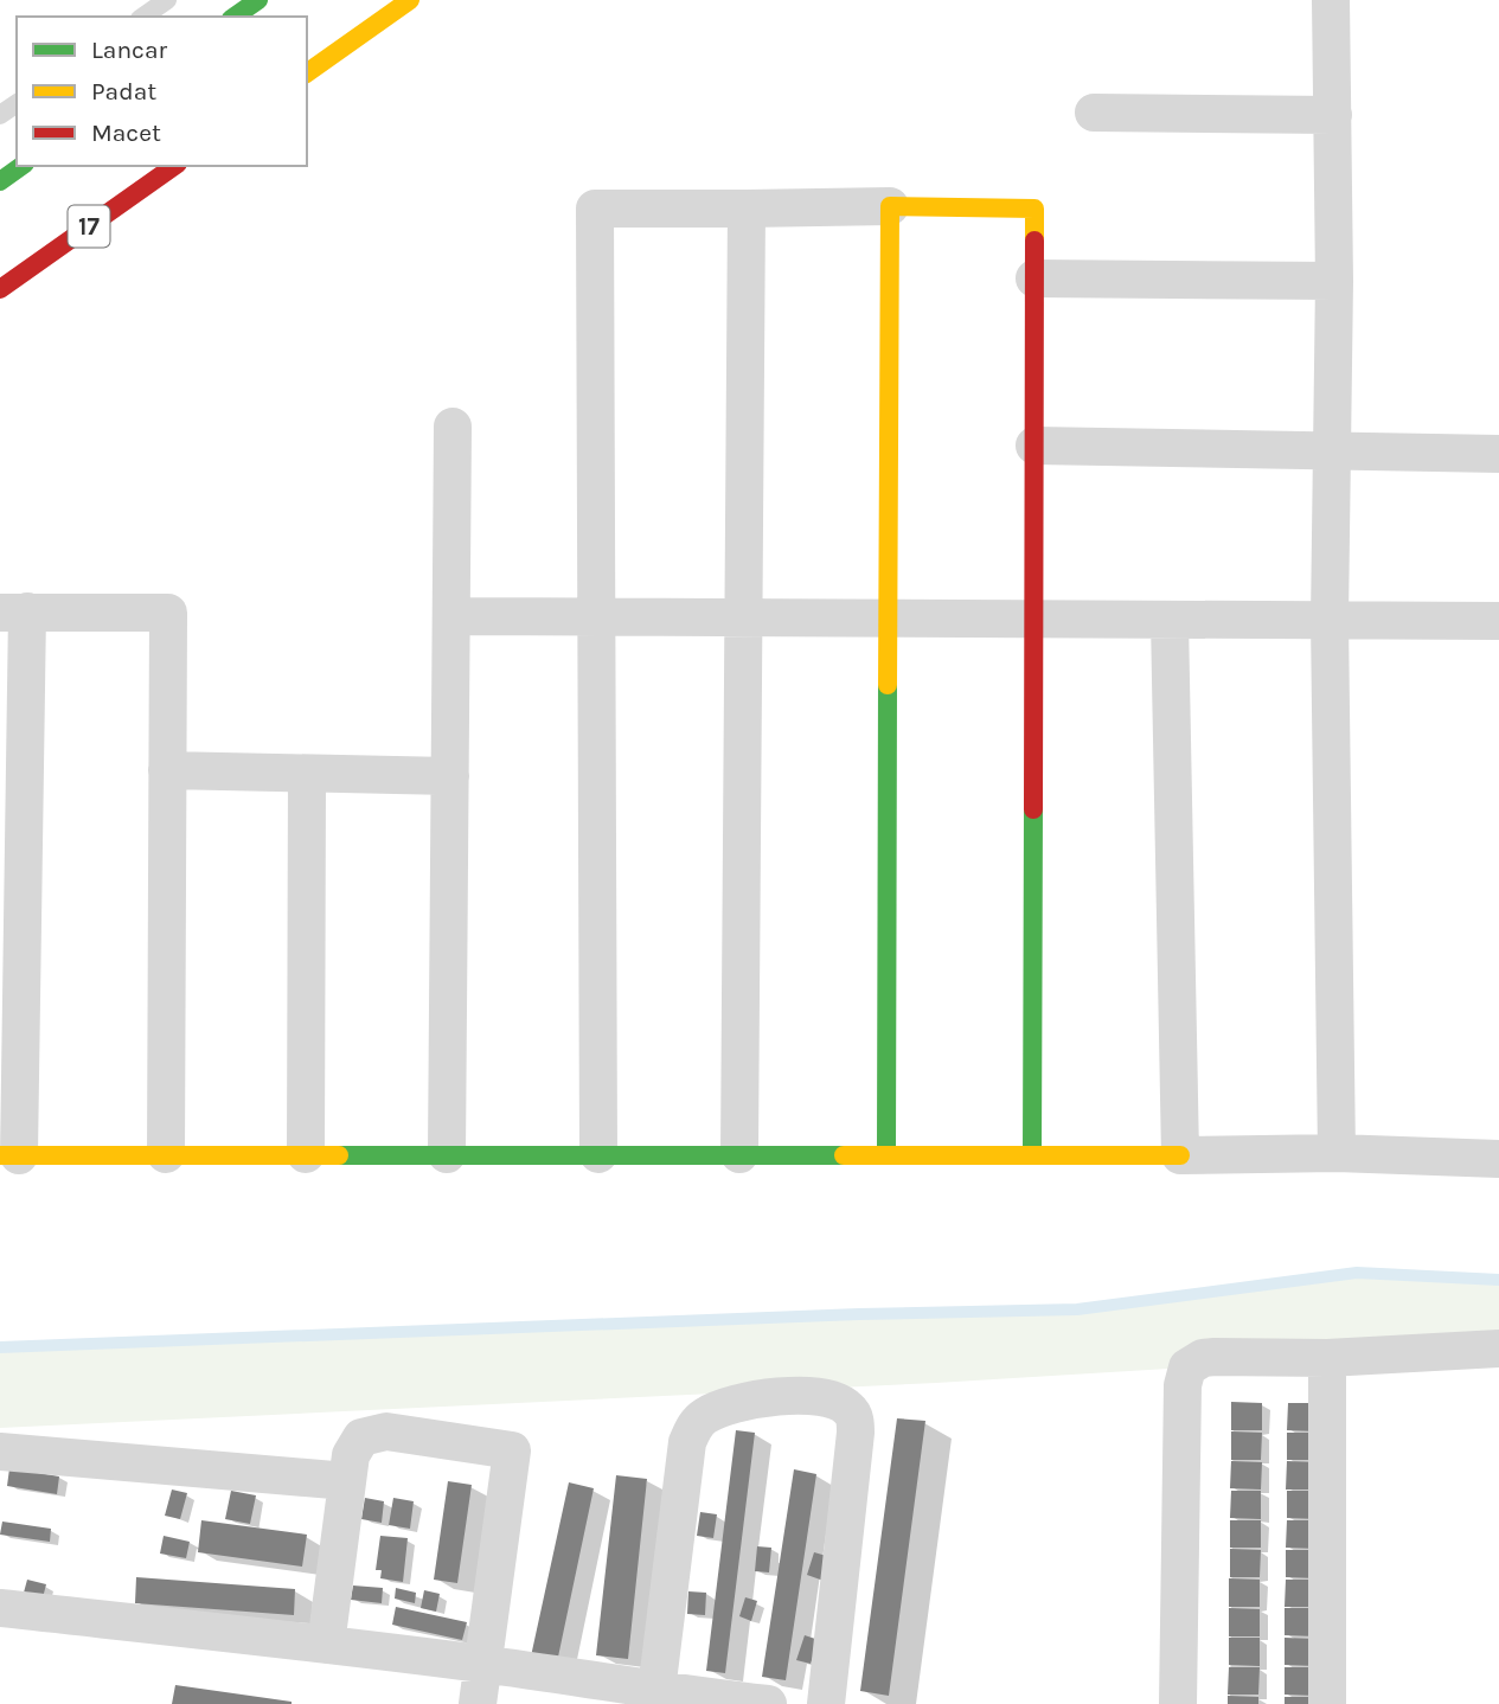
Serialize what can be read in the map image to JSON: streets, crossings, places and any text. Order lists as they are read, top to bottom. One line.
{"streets":{"main road":["17"]},"legend":["Lancar","Padat","Macet"]}
